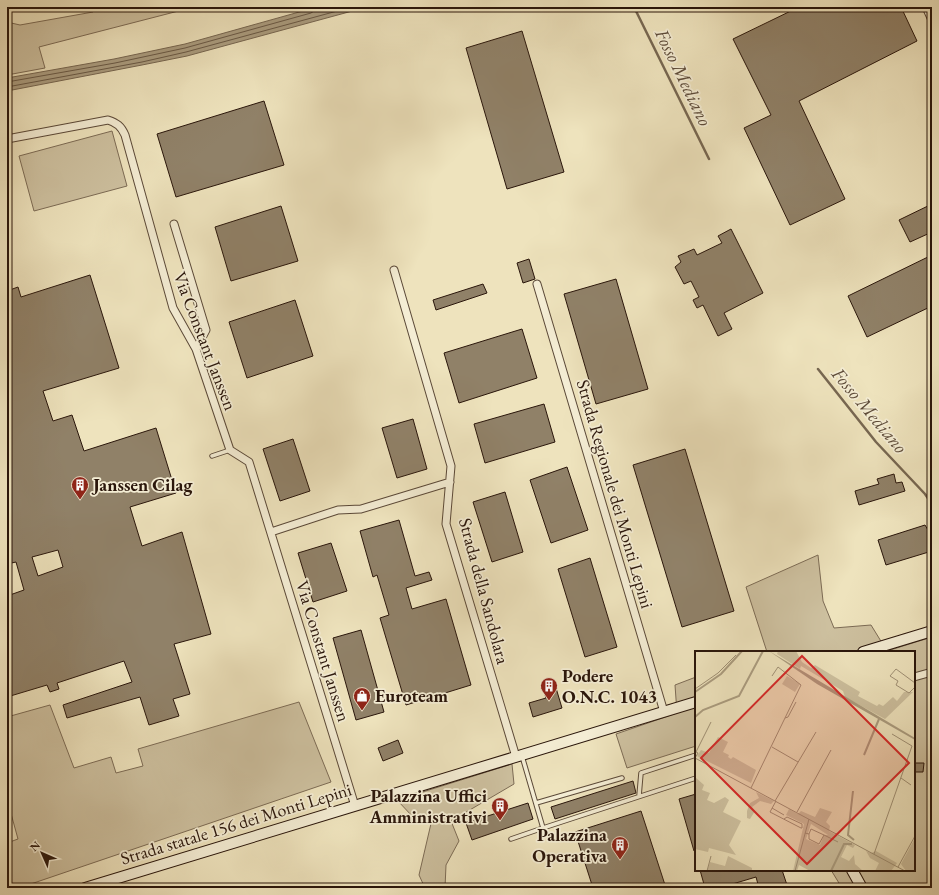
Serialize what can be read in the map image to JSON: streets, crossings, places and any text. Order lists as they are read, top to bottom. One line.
{"streets":{"main road":["Strada statale 156 dei Monti Lepini"],"street":["Via Constant Janssen","Strada Regionale dei Monti Lepini","Strada della Sandolara"]},"crossings":[["Via Constant Janssen","Strada statale 156 dei Monti Lepini"],["Strada Regionale dei Monti Lepini","Strada statale 156 dei Monti Lepini"],["Strada della Sandolara","Strada statale 156 dei Monti Lepini"]],"water":["Fosso Mediano"],"places":{"building":["Janssen Cilag","Podere O.N.C. 1043","Palazzina Uffici Amministrativi","Palazzina Operativa"],"shop":["Euroteam"]},"north":"top left"}
